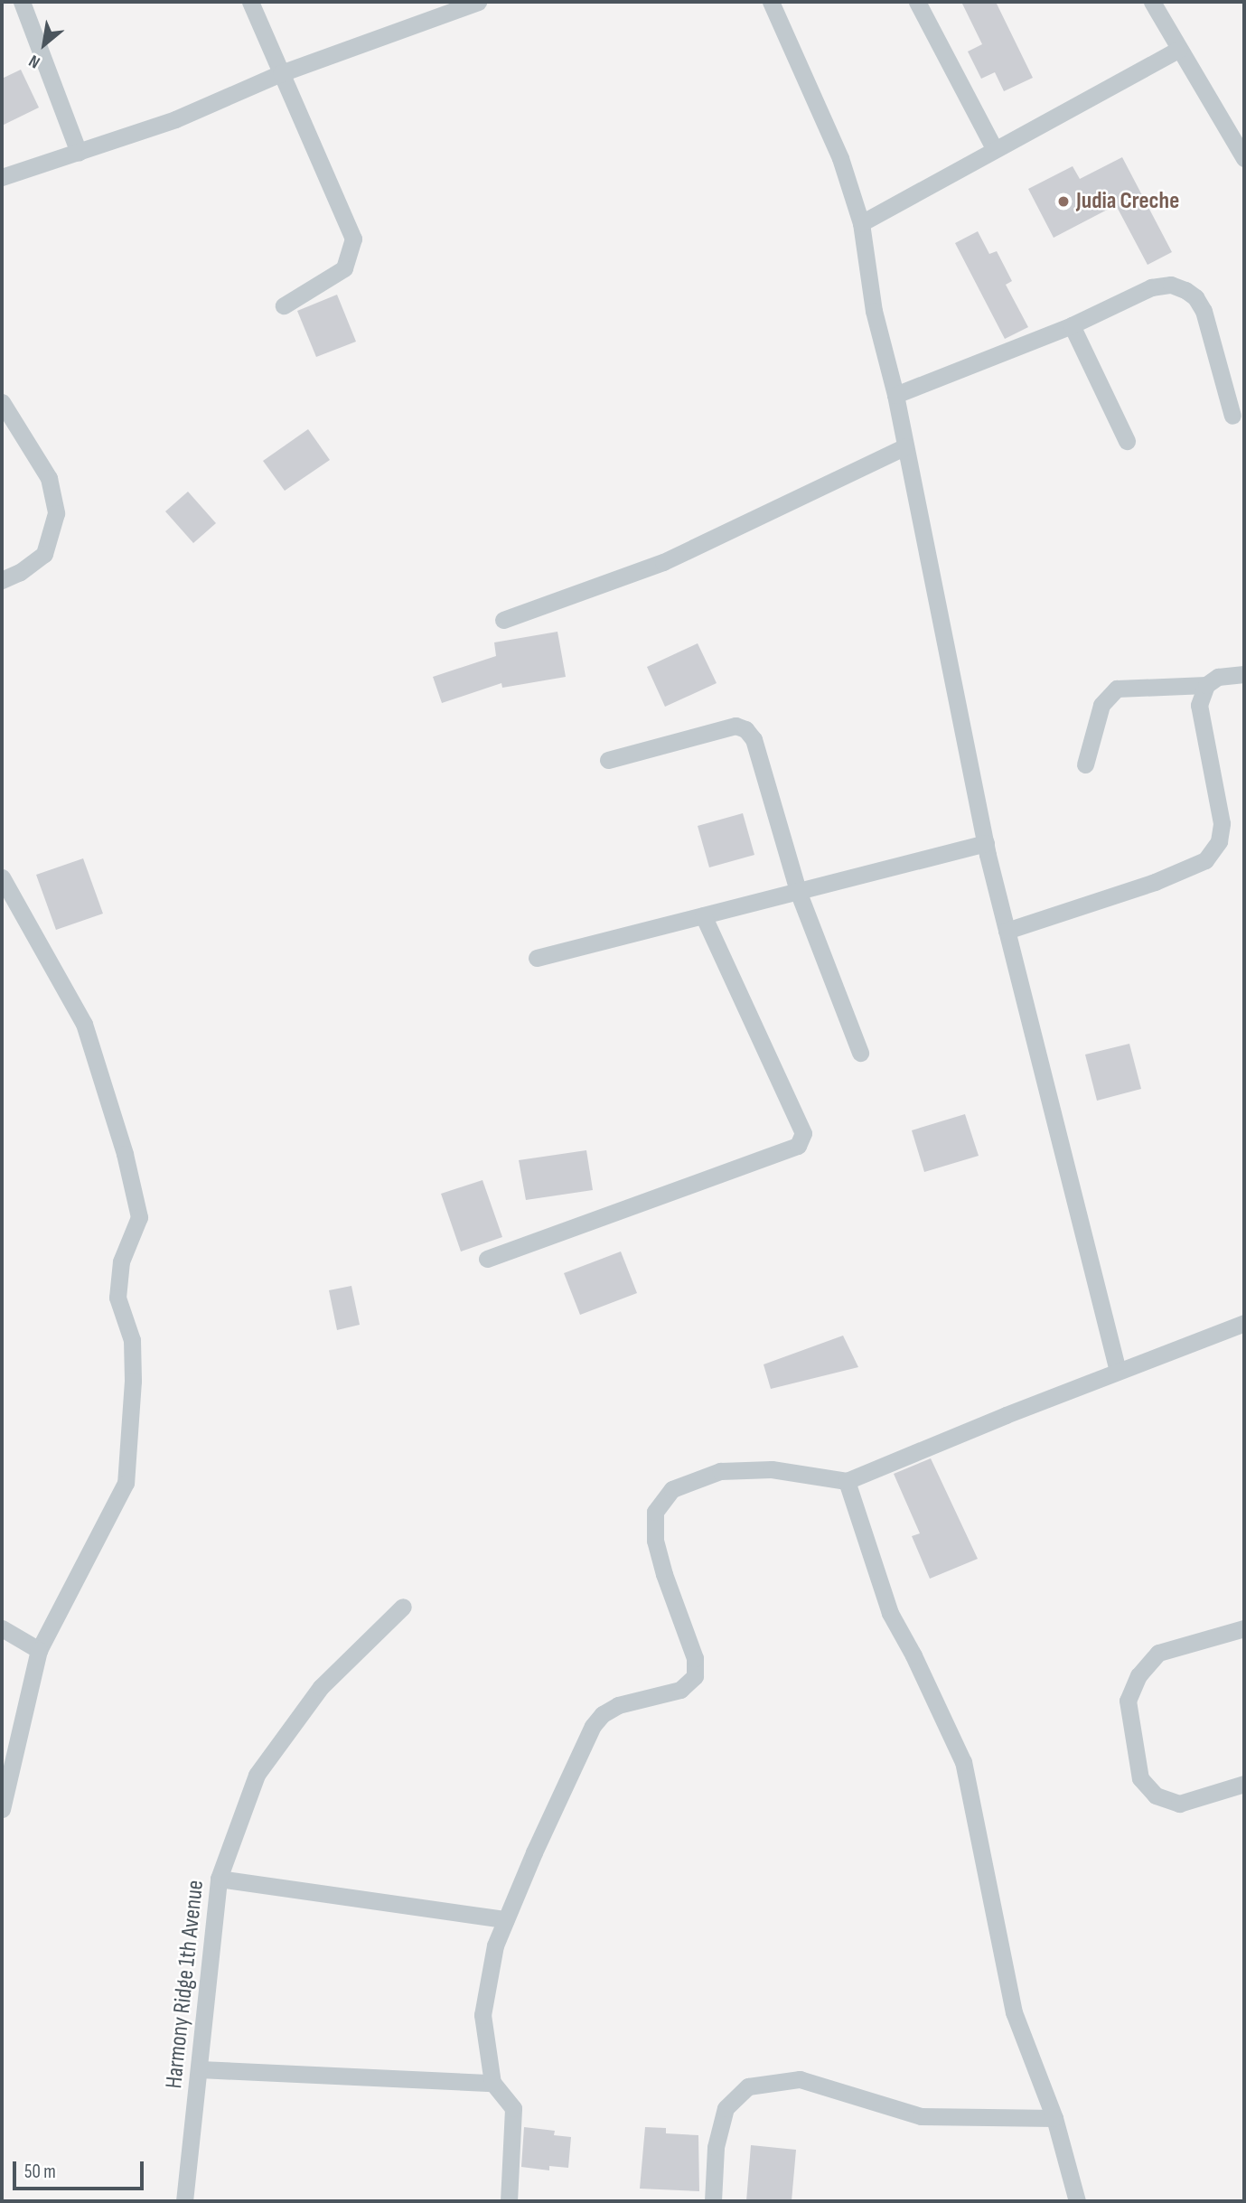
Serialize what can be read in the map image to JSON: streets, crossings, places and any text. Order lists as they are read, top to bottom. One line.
{"streets":{"street":["Harmony Ridge 1th Avenue"]},"places":["Judia Creche"],"scale_bar":"50 m","north":"bottom left"}
